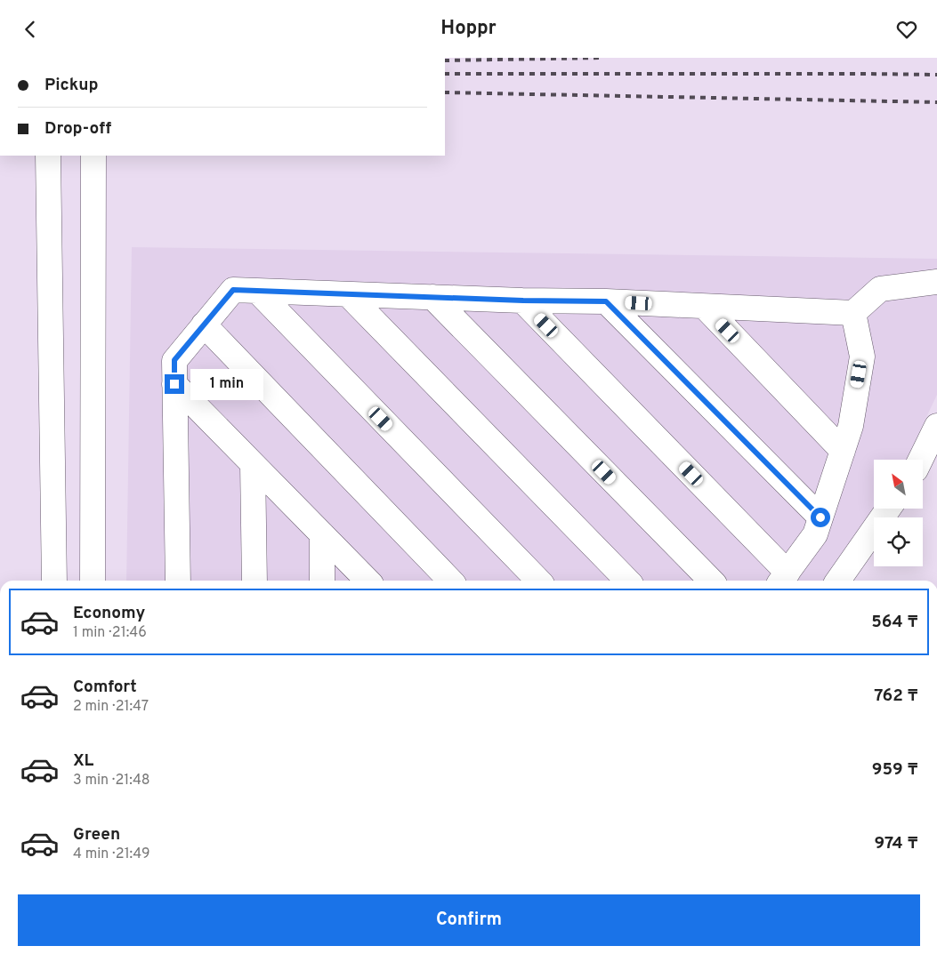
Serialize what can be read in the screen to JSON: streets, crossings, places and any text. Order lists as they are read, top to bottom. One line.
{"north":"top left","page":{"header":"Hoppr","banner":["Pickup","Drop-off"],"bubble":"1 min","list":[{"name":"Economy","note":"1 min · 21:46","value":"564 ₸"},{"name":"Comfort","note":"2 min · 21:47","value":"762 ₸"},{"name":"XL","note":"3 min · 21:48","value":"959 ₸"},{"name":"Green","note":"4 min · 21:49","value":"974 ₸"}],"buttons":"Confirm"}}
